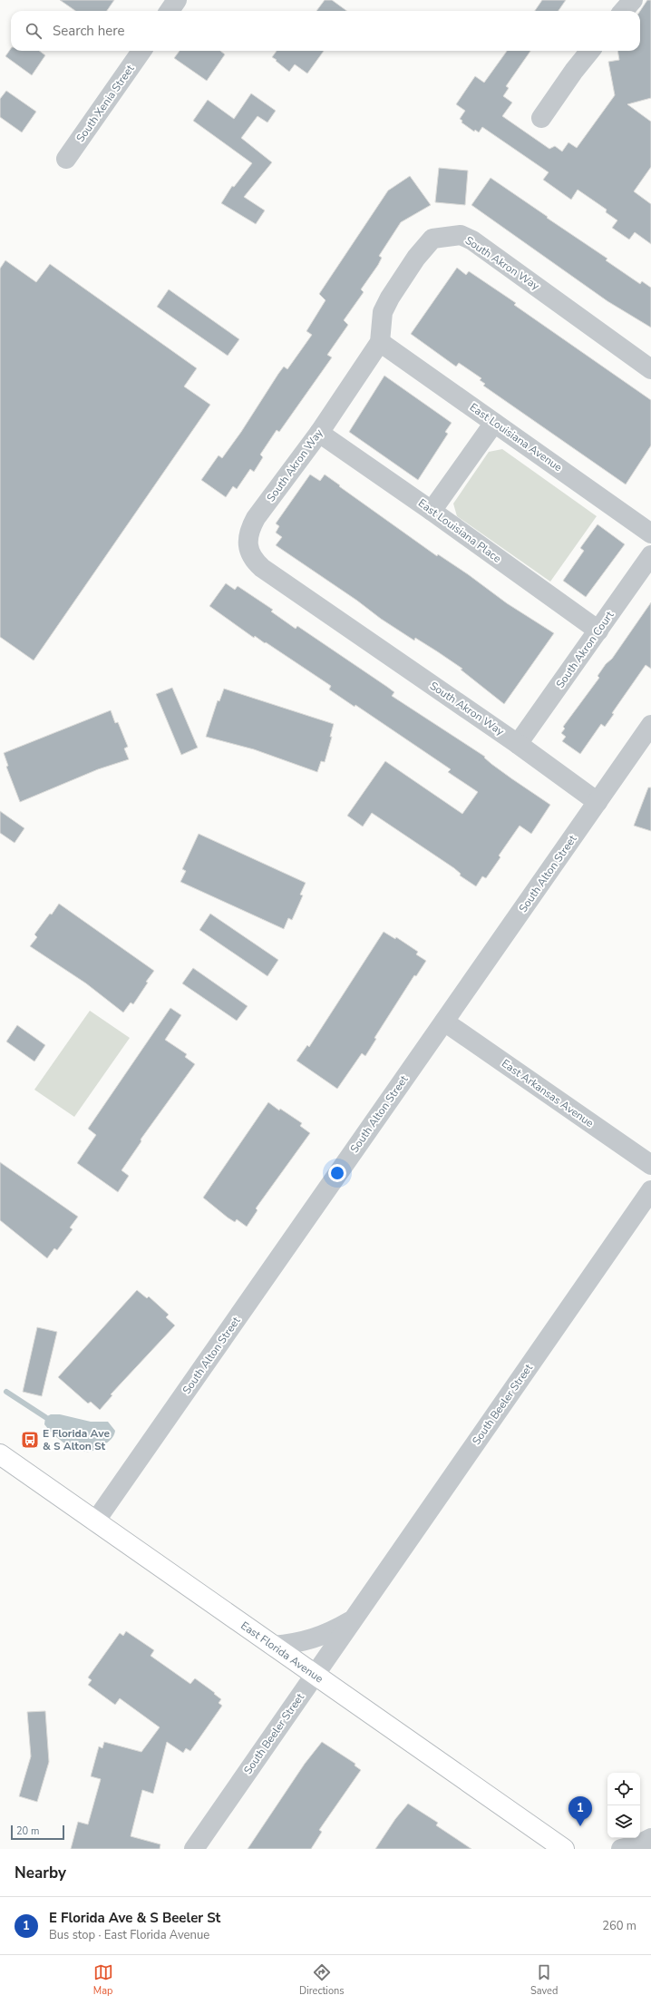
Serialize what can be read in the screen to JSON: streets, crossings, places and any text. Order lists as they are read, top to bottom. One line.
{"streets":{"main road":["East Florida Avenue"],"street":["South Xenia Street","South Akron Way","East Louisiana Avenue","East Louisiana Place","South Akron Court","South Alton Street","East Arkansas Avenue","South Beeler Street"]},"crossings":[["South Akron Way","East Louisiana Avenue"],["South Akron Way","East Louisiana Place"],["South Akron Way","South Akron Court"],["South Akron Way","South Alton Street"],["East Louisiana Place","South Akron Court"],["South Alton Street","East Arkansas Avenue"],["South Alton Street","East Florida Avenue"],["South Beeler Street","East Florida Avenue"]],"places":{"bus stop":["E Florida Ave & S Alton St"]},"scale_bar":"20 m","page":{"search":"Search here","pins":"1","scale":"20 m","heading":"Nearby","list":[{"mark":"1","name":"E Florida Ave & S Beeler St","note":"Bus stop · East Florida Avenue","value":"260 m"}],"nav":["Map","Directions","Saved"]}}
